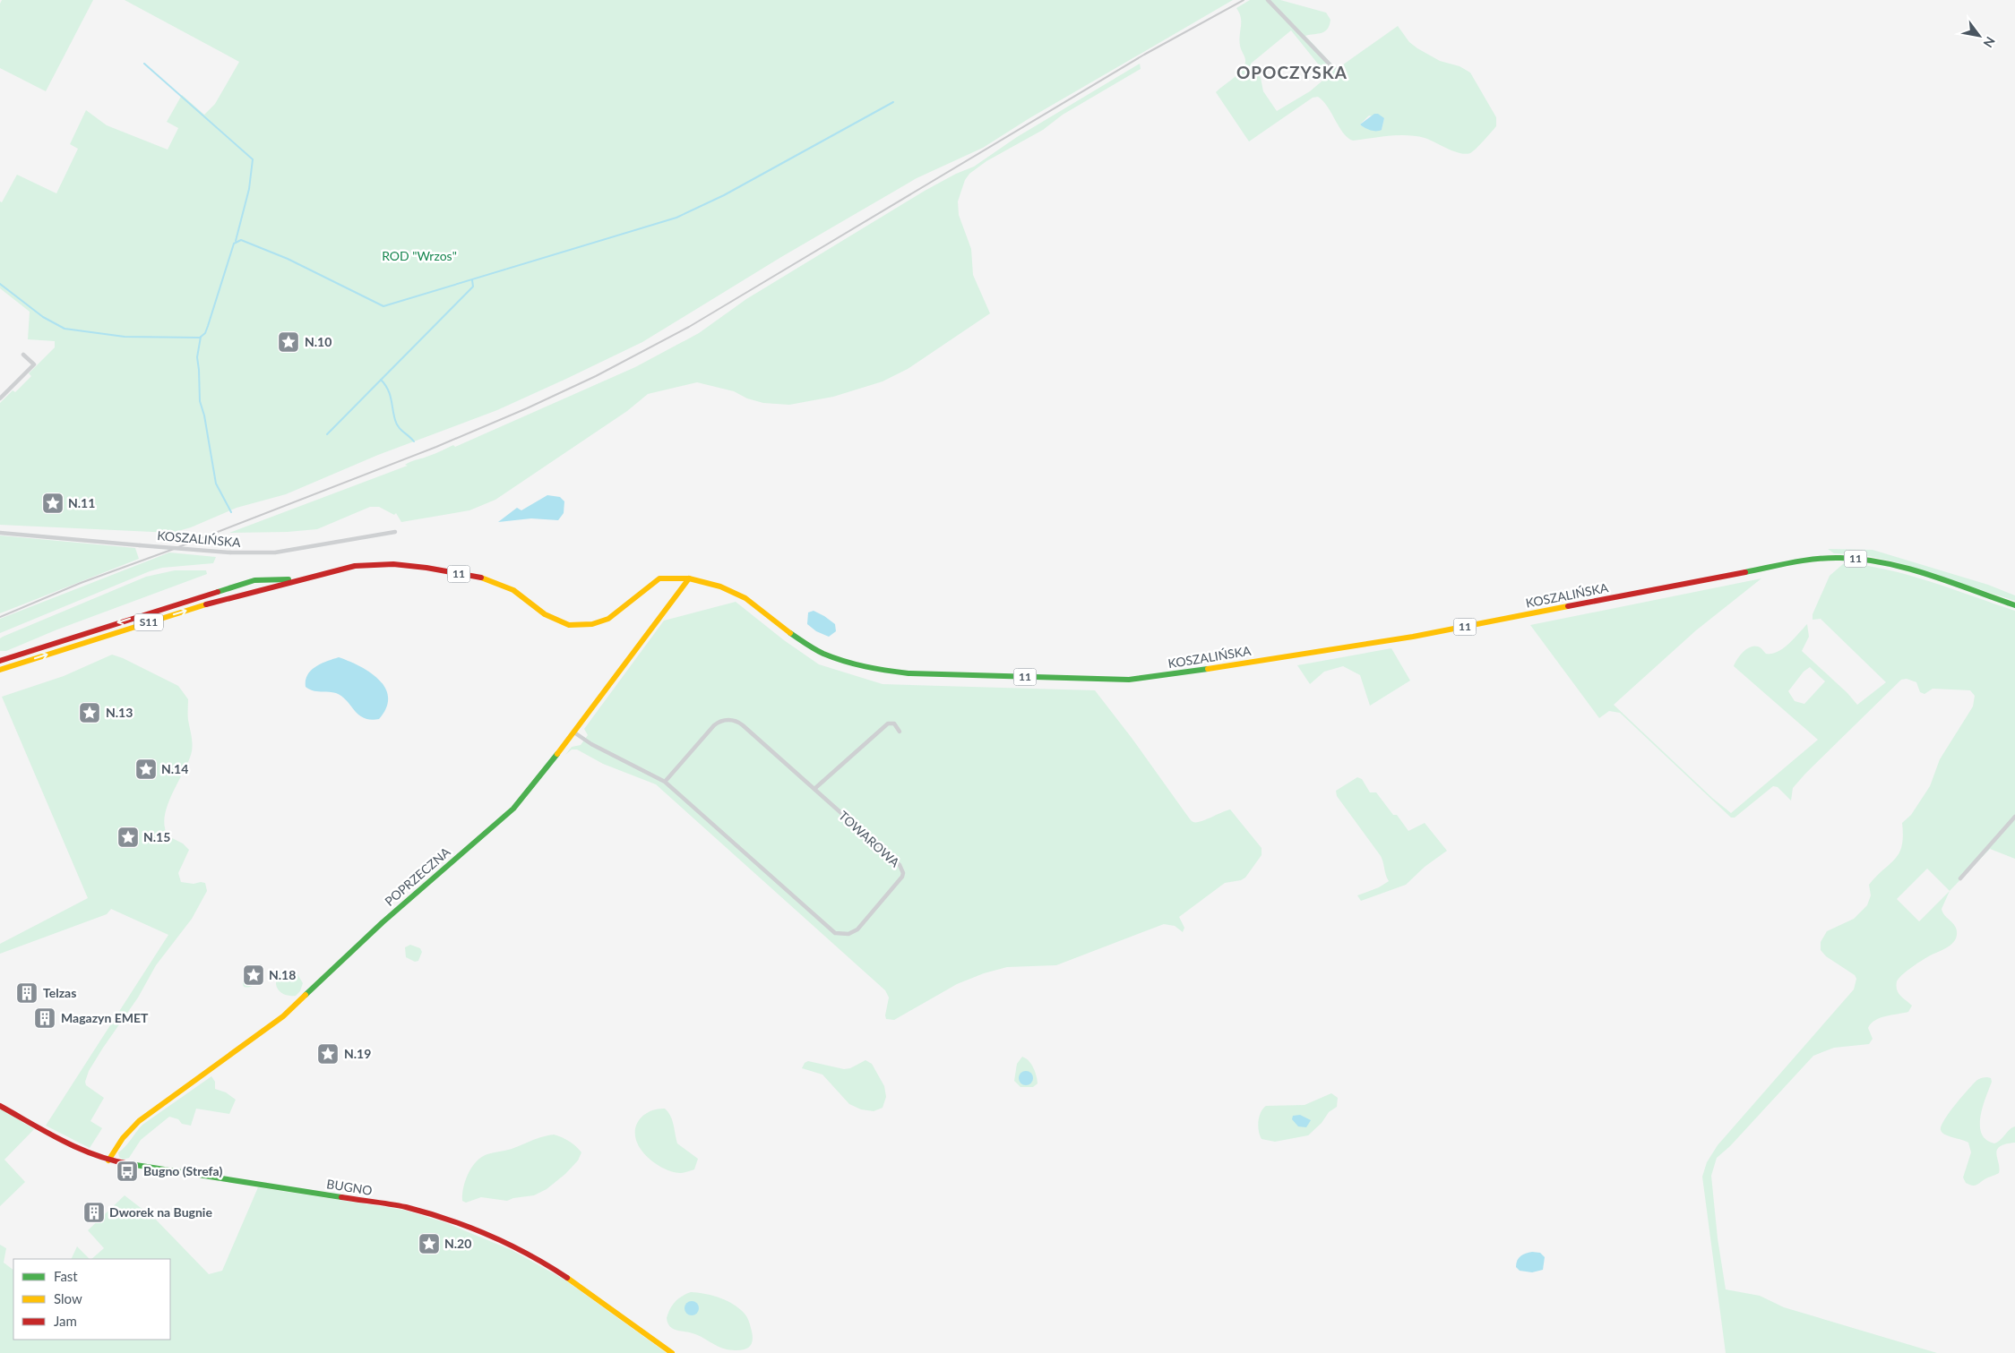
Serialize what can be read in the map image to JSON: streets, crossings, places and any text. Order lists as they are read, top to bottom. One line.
{"streets":{"main road":["KOSZALIŃSKA","11","S11","POPRZECZNA","BUGNO"],"street":["TOWAROWA"]},"crossings":[["KOSZALIŃSKA","11"],["KOSZALIŃSKA","POPRZECZNA"],["11","S11"],["11","POPRZECZNA"],["POPRZECZNA","BUGNO"]],"districts":["OPOCZYSKA"],"parks":["ROD \"Wrzos\""],"places":{"place":["N.10","N.11","N.13","N.14","N.15","N.18","N.19","N.20"],"building":["Telzas","Magazyn EMET","Dworek na Bugnie"],"bus stop":["Bugno (Strefa)"]},"legend":["Fast","Slow","Jam"],"north":"bottom right"}
